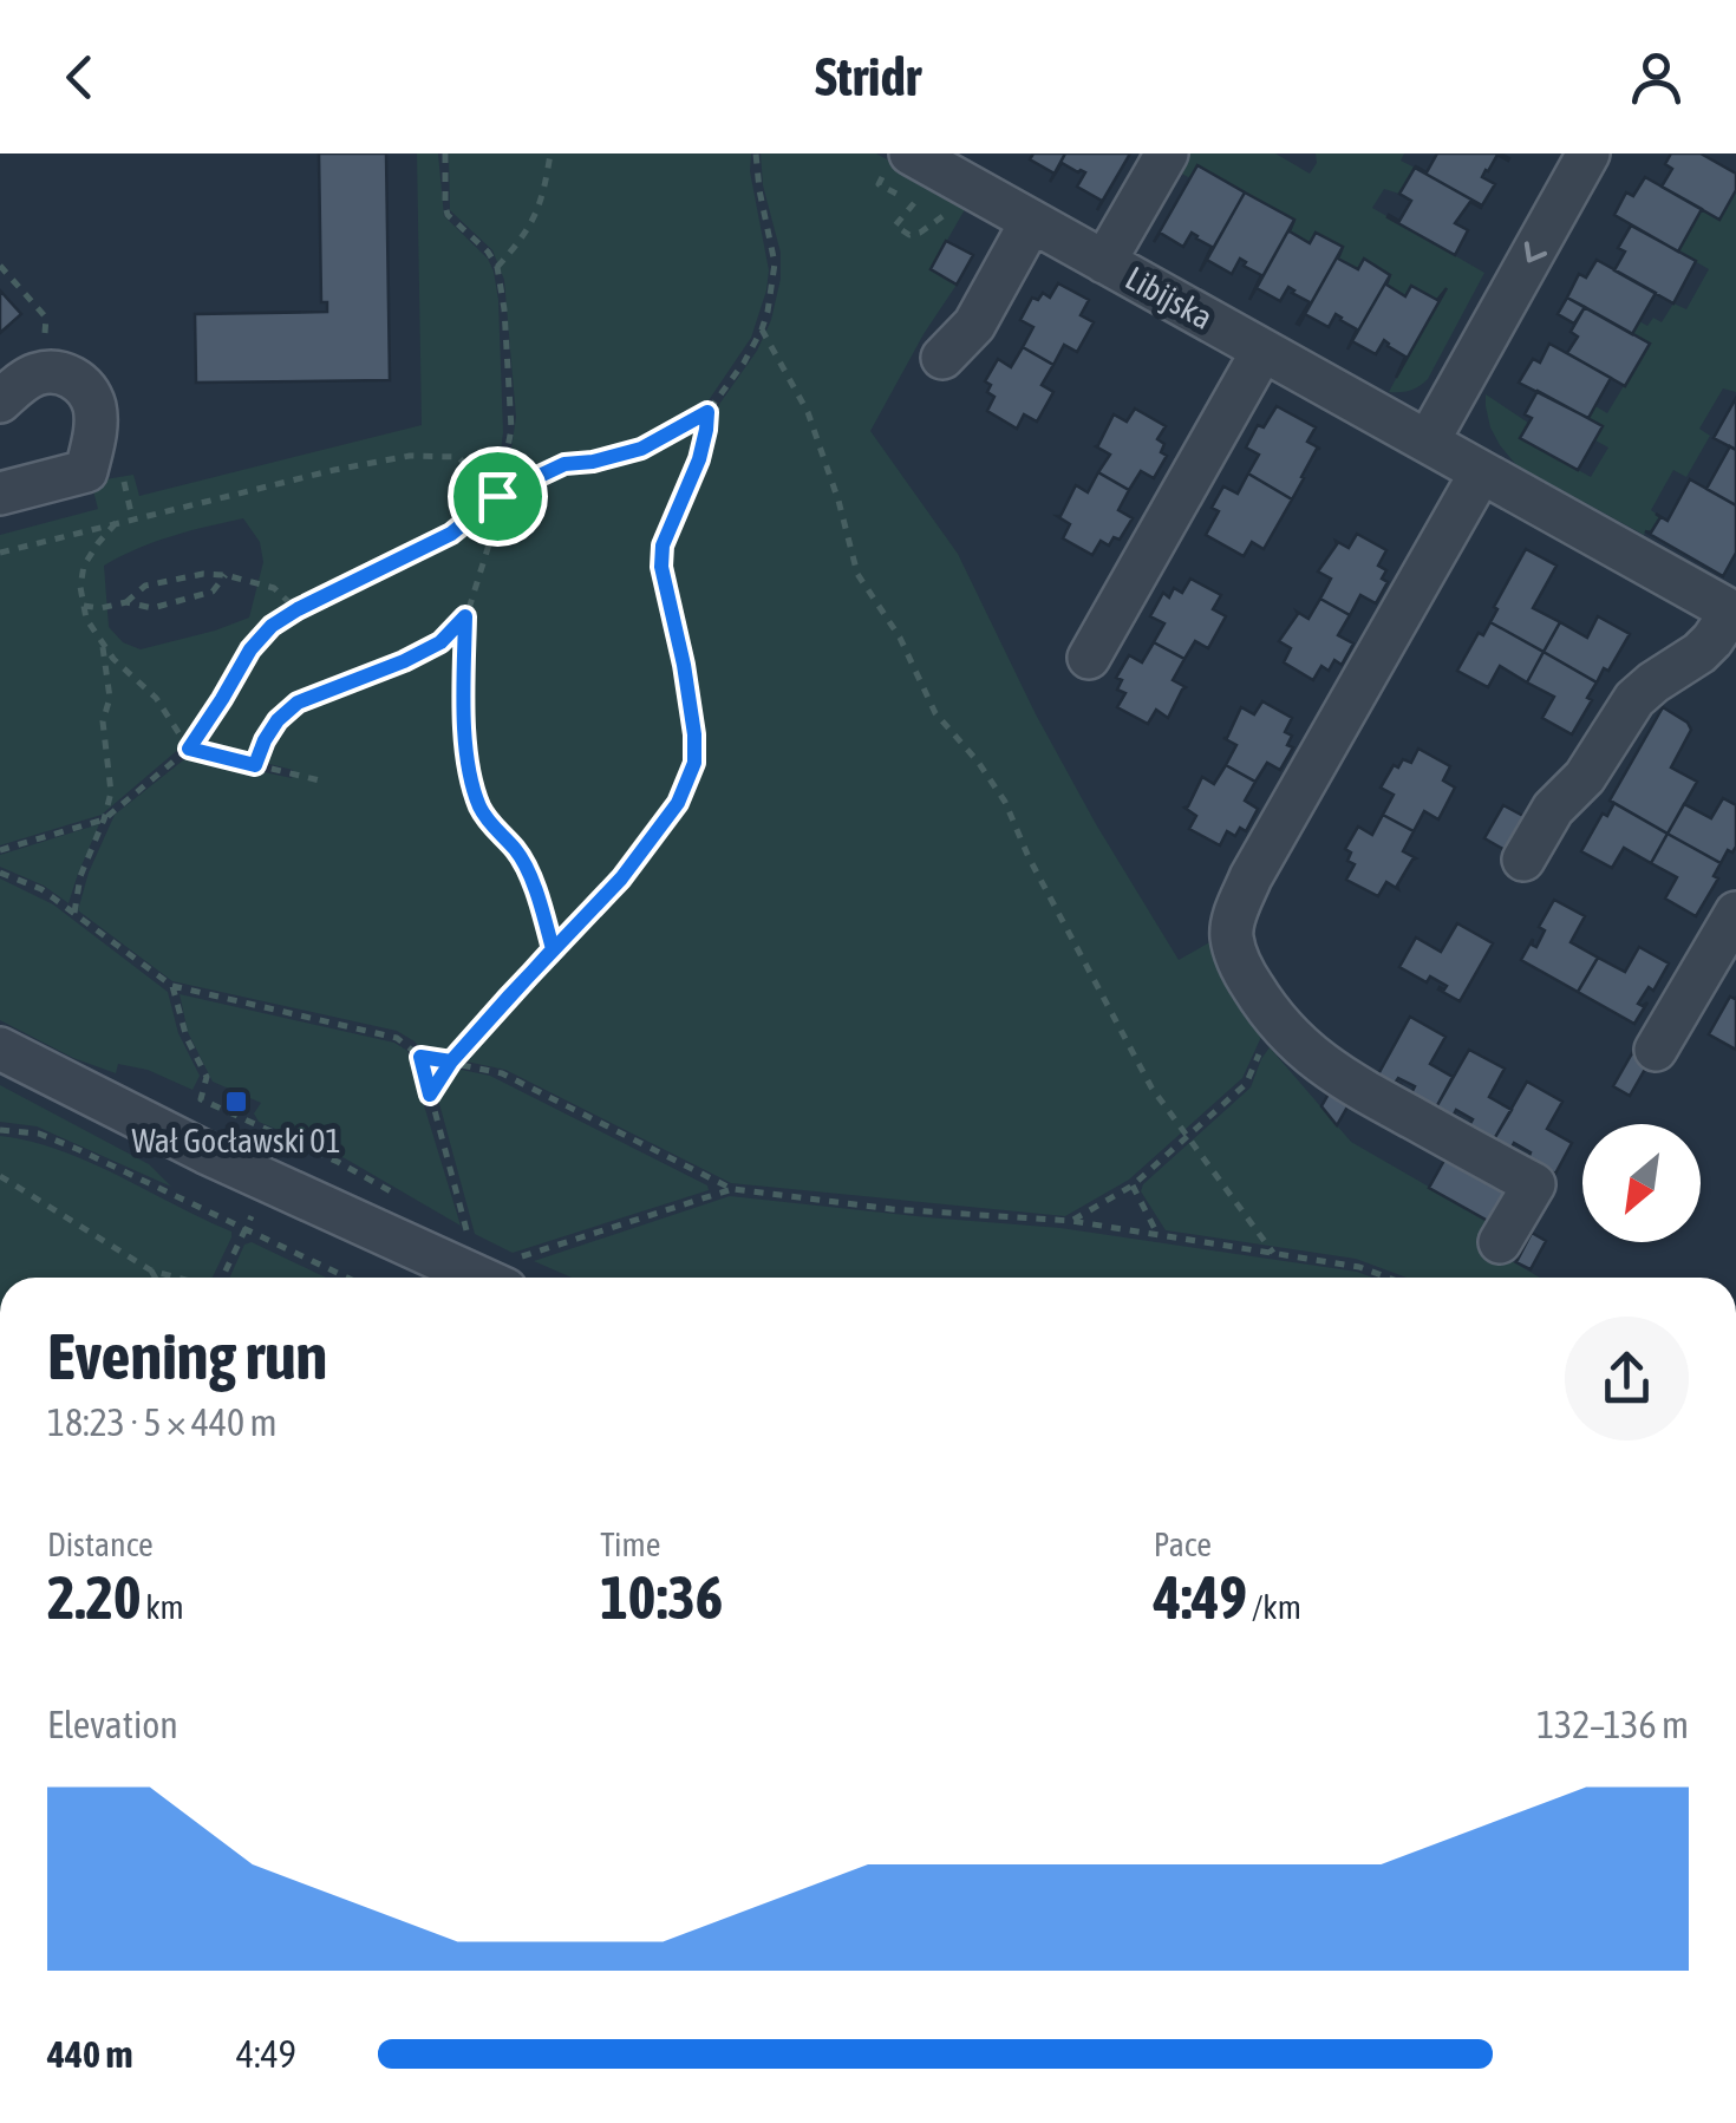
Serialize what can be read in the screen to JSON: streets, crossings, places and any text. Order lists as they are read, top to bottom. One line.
{"streets":{"street":["Libijska"]},"places":{"transit":["Wał Gocławski 01"]},"north":"bottom left","page":{"header":"Stridr","heading":["Evening run","18:23 · 5 × 440 m"],"stats":[["Distance","2.20 km"],["Time","10:36"],["Pace","4:49 /km"]],"chart":["Elevation","132–136 m"],"list":[{"name":"440 m","note":"4:49"}]}}
